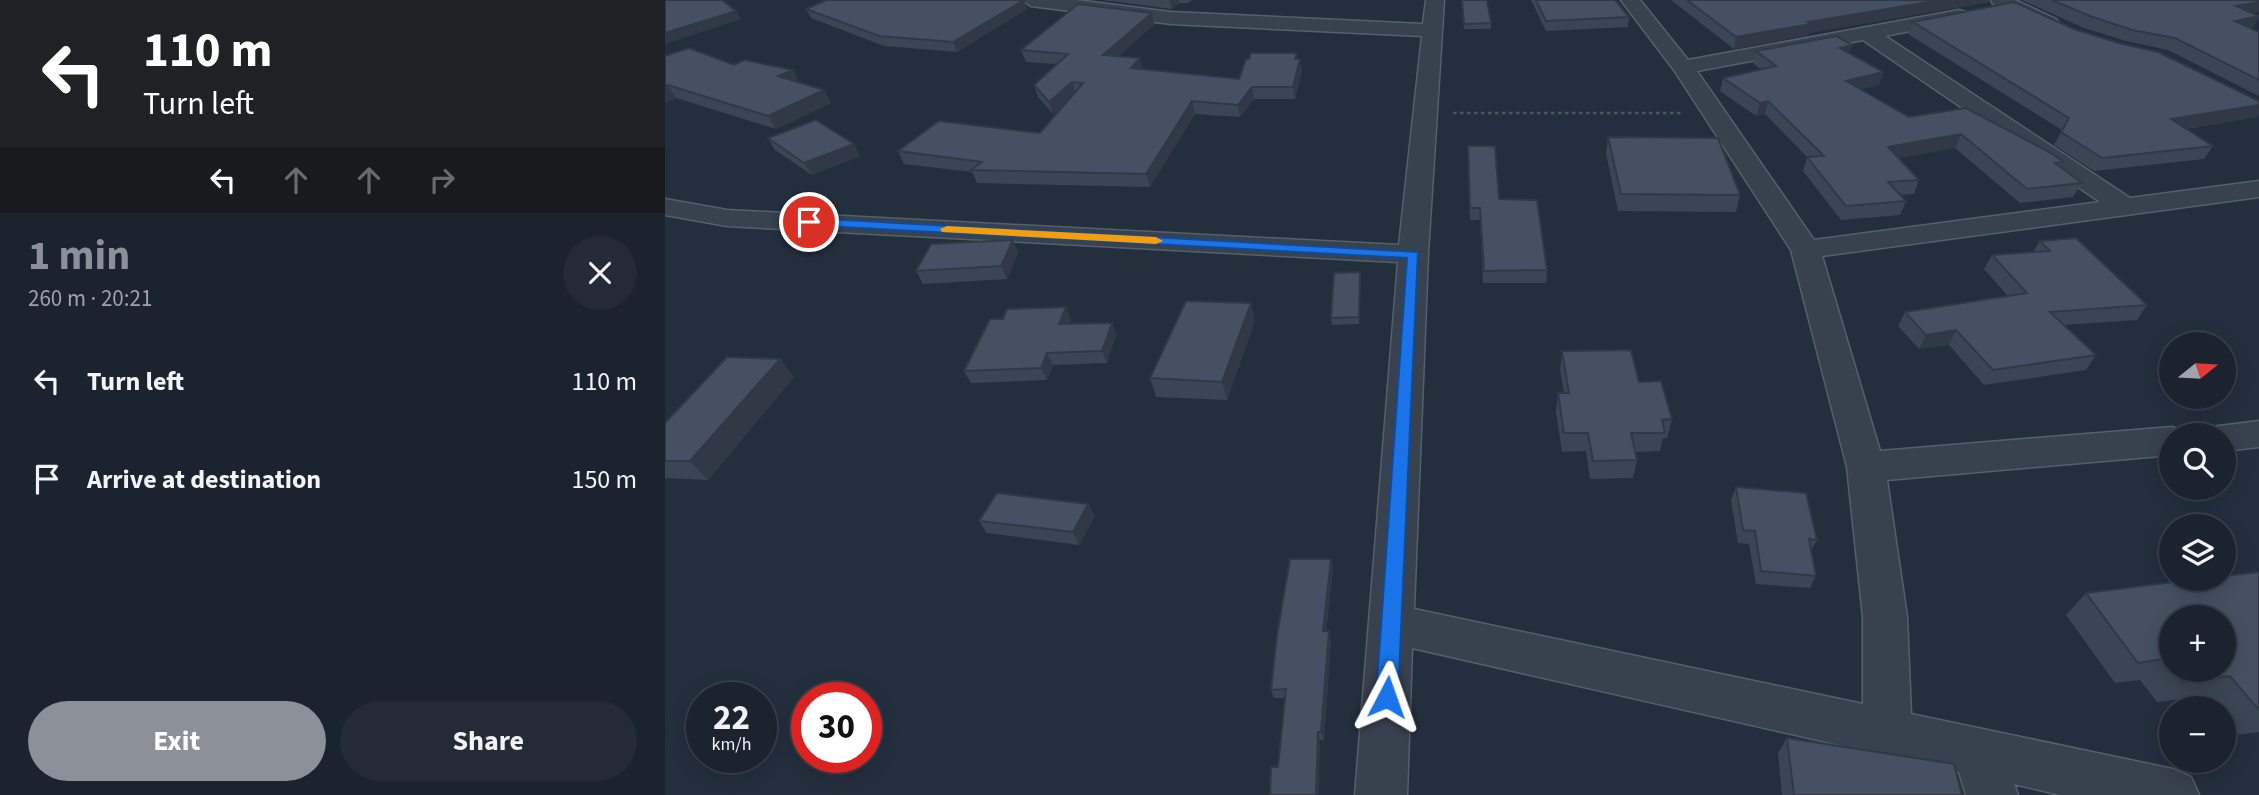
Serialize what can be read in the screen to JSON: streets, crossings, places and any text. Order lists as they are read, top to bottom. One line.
{"north":"right","page":{"turn":["110 m","Turn left"],"heading":["1 min","260 m · 20:21"],"list":[{"name":"Turn left","value":"110 m"},{"name":"Arrive at destination","value":"150 m"}],"map_buttons":["+","−"],"speed":"22 km/h","limit":"30","buttons":["Exit","Share"]}}
